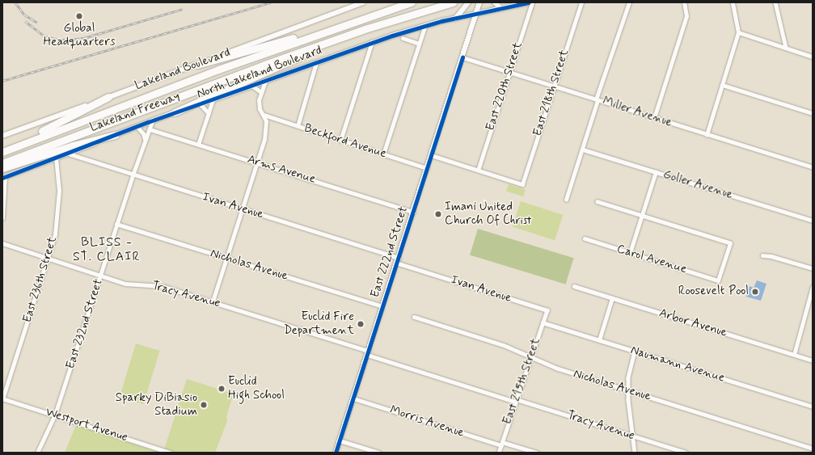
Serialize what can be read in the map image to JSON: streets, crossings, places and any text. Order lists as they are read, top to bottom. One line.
{"streets":{"highway":["Lakeland Freeway"],"street":["Lakeland Boulevard","North Lakeland Boulevard","East 220th Street","East 218th Street","Miller Avenue","Beckford Avenue","Arms Avenue","Goller Avenue","Ivan Avenue","East 222nd Street","Carol Avenue","Nicholas Avenue","East 236th Street","Tracy Avenue","Arbor Avenue","East 232nd Street","Naumann Avenue","East 215th Street","Morris Avenue","Westport Avenue"]},"crossings":[["North Lakeland Boulevard","Ivan Avenue"],["North Lakeland Boulevard","East 222nd Street"],["North Lakeland Boulevard","East 236th Street"],["East 220th Street","East 218th Street"],["East 220th Street","Miller Avenue"],["East 218th Street","Miller Avenue"],["Miller Avenue","East 222nd Street"],["Beckford Avenue","East 222nd Street"],["Arms Avenue","East 222nd Street"],["Ivan Avenue","East 222nd Street"],["Ivan Avenue","East 232nd Street"],["Ivan Avenue","East 215th Street"],["East 222nd Street","Nicholas Avenue"],["East 222nd Street","Tracy Avenue"],["East 222nd Street","Morris Avenue"],["Nicholas Avenue","East 232nd Street"],["Nicholas Avenue","East 215th Street"],["East 236th Street","Tracy Avenue"],["East 236th Street","Westport Avenue"],["Tracy Avenue","East 232nd Street"],["Tracy Avenue","East 215th Street"],["East 232nd Street","Westport Avenue"],["Naumann Avenue","East 215th Street"],["East 215th Street","Morris Avenue"]],"districts":["BLISS - ST. CLAIR"],"places":["Global Headquarters","Imani United Church Of Christ","Roosevelt Pool","Euclid Fire Department","Euclid High School","Sparky DiBiasio Stadium"]}
